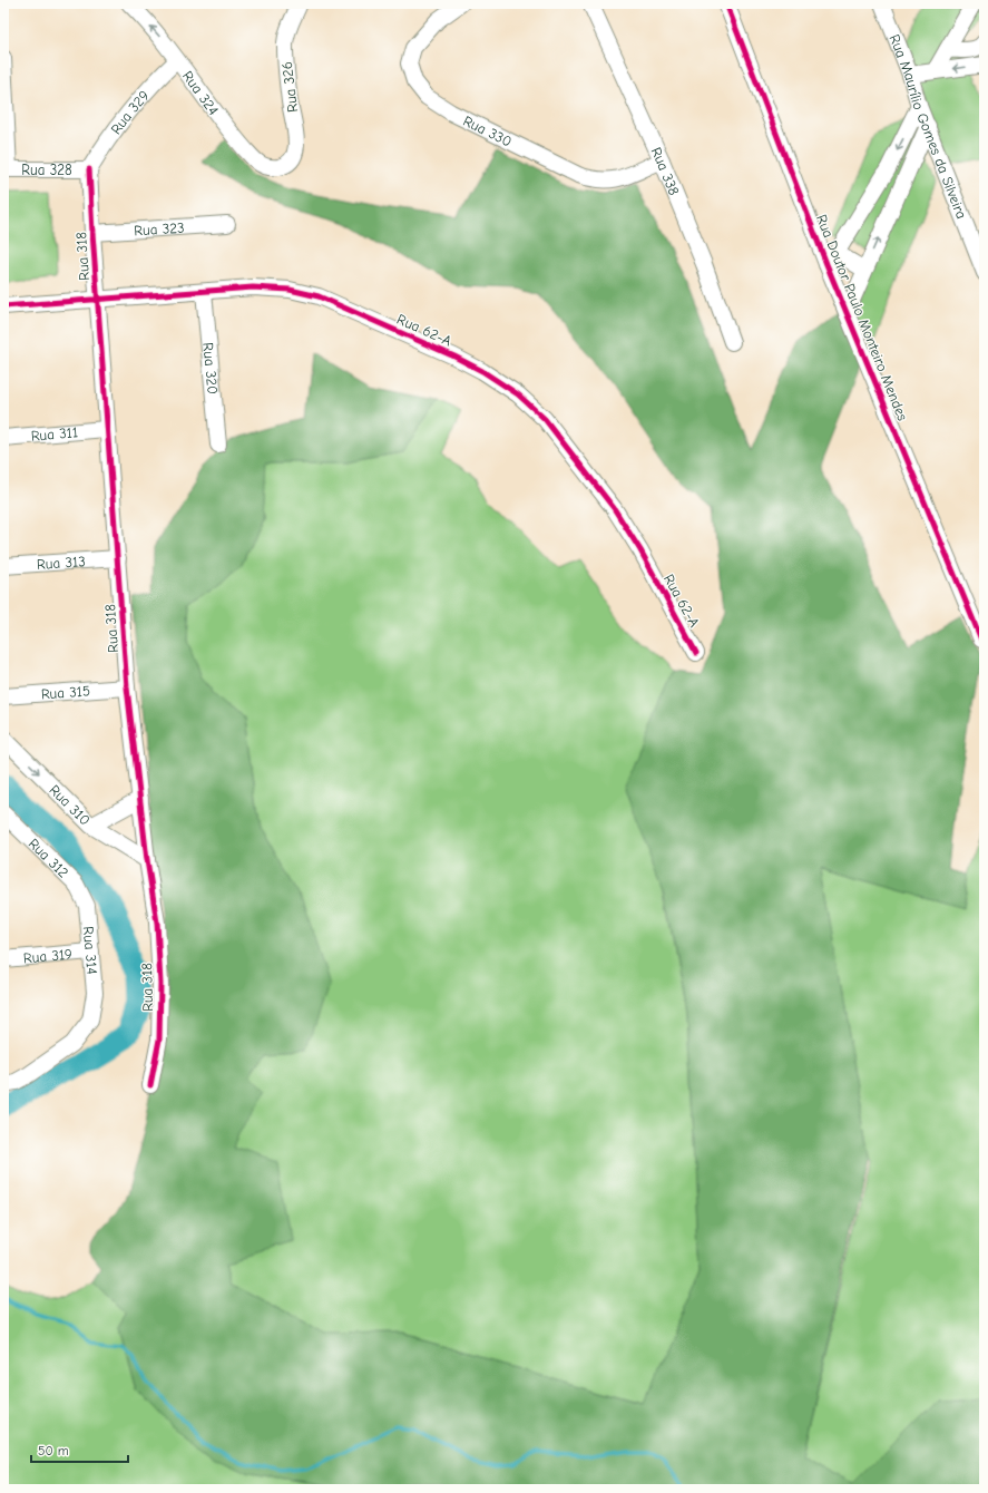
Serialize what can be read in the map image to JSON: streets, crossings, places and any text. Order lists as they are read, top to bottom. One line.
{"streets":{"street":["Rua 326","Rua 324","Rua 329","Rua Maurílio Gomes da Silveira","Rua 330","Rua 328","Rua 338","Rua 323","Rua 318","Rua Doutor Paulo Monteiro Mendes","Rua 62-A","Rua 320","Rua 311","Rua 313","Rua 315","Rua 310","Rua 312","Rua 314","Rua 319"]},"crossings":[["Rua 326","Rua 324"],["Rua 324","Rua 329"],["Rua 329","Rua 328"],["Rua 329","Rua 318"],["Rua 330","Rua 338"],["Rua 328","Rua 318"],["Rua 323","Rua 318"],["Rua 318","Rua 62-A"],["Rua 318","Rua 311"],["Rua 318","Rua 313"],["Rua 318","Rua 315"],["Rua 318","Rua 310"],["Rua 62-A","Rua 320"],["Rua 312","Rua 314"],["Rua 314","Rua 319"]],"one_way":["Rua 310"],"scale_bar":"50 m"}
